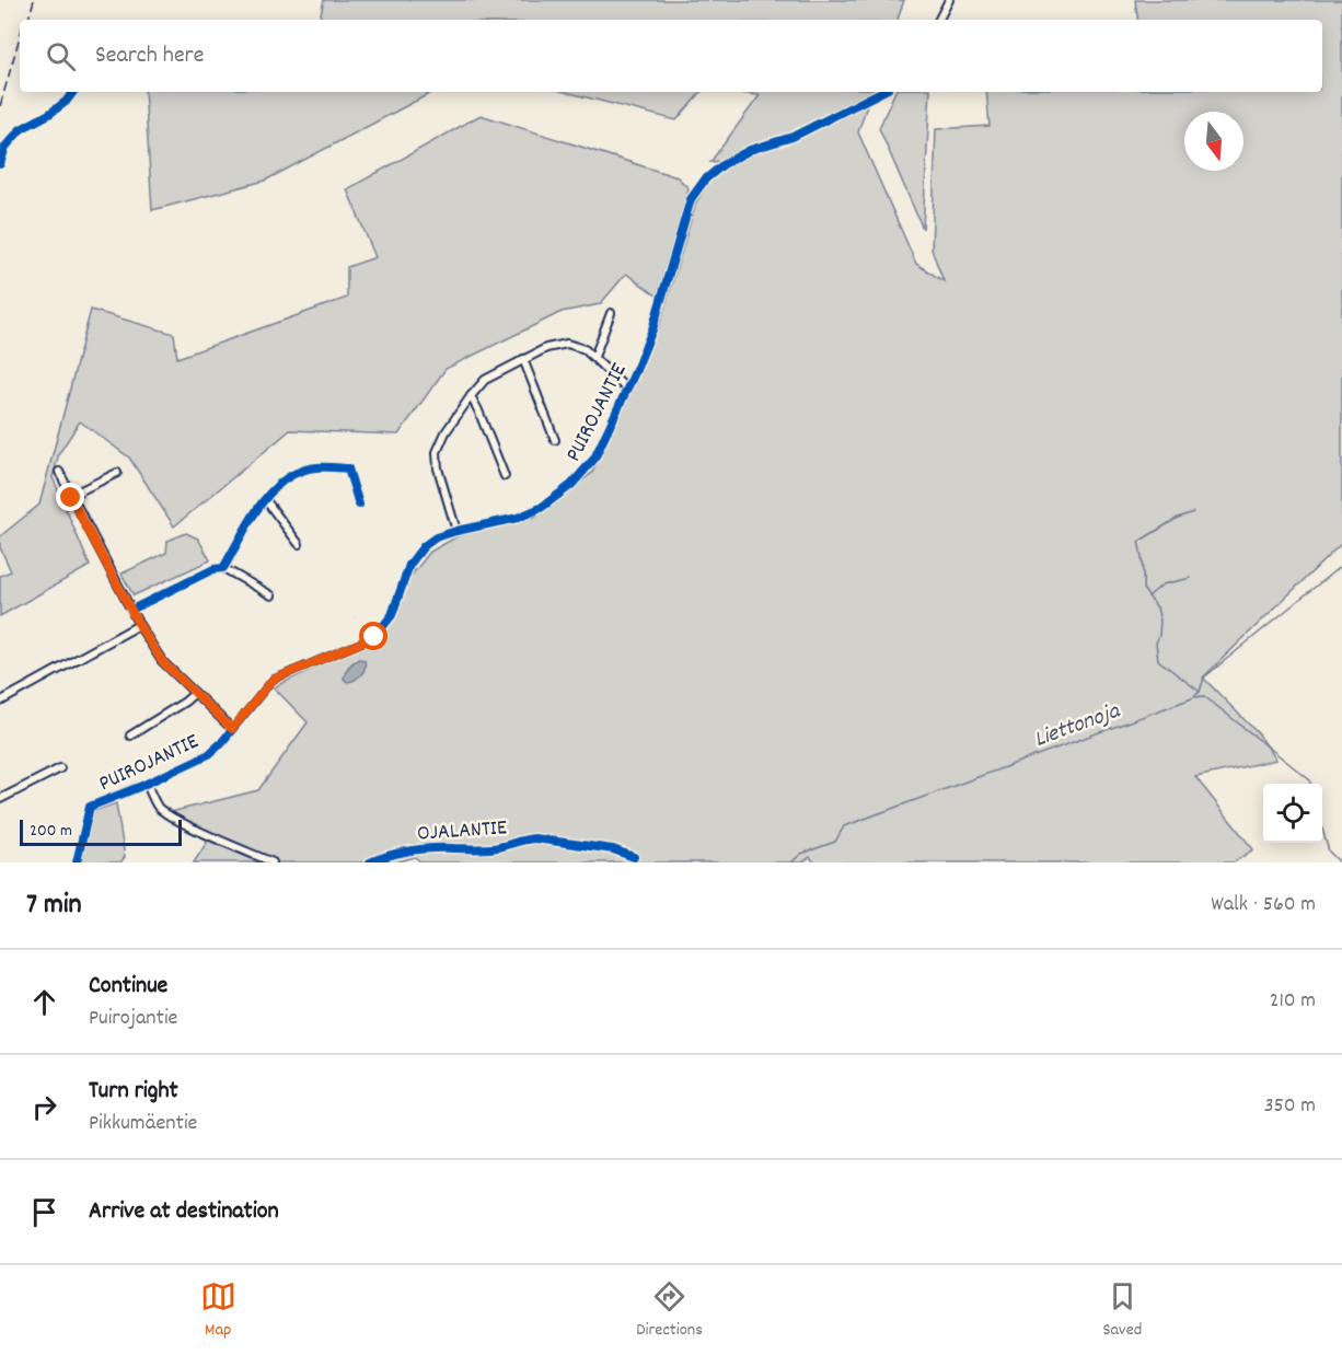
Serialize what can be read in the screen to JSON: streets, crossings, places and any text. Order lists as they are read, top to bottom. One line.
{"streets":{"street":["PUIROJANTIE","OJALANTIE"]},"water":["Liettonoja"],"scale_bar":"200 m","north":"bottom","page":{"search":"Search here","scale":"200 m","heading":["7 min","Walk · 560 m"],"list":[["Continue","Puirojantie","210 m"],["Turn right","Pikkumäentie","350 m"],"Arrive at destination"],"nav":["Map","Directions","Saved"]}}
